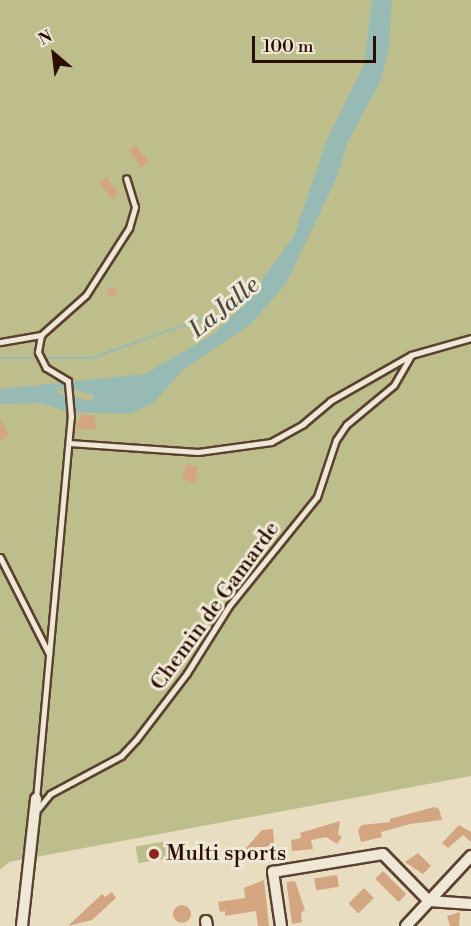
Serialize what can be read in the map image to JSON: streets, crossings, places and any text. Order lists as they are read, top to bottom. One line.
{"streets":{"lane":["Chemin de Gamarde"]},"water":["La Jalle"],"places":["Multi sports"],"scale_bar":"100 m","north":"top left"}
